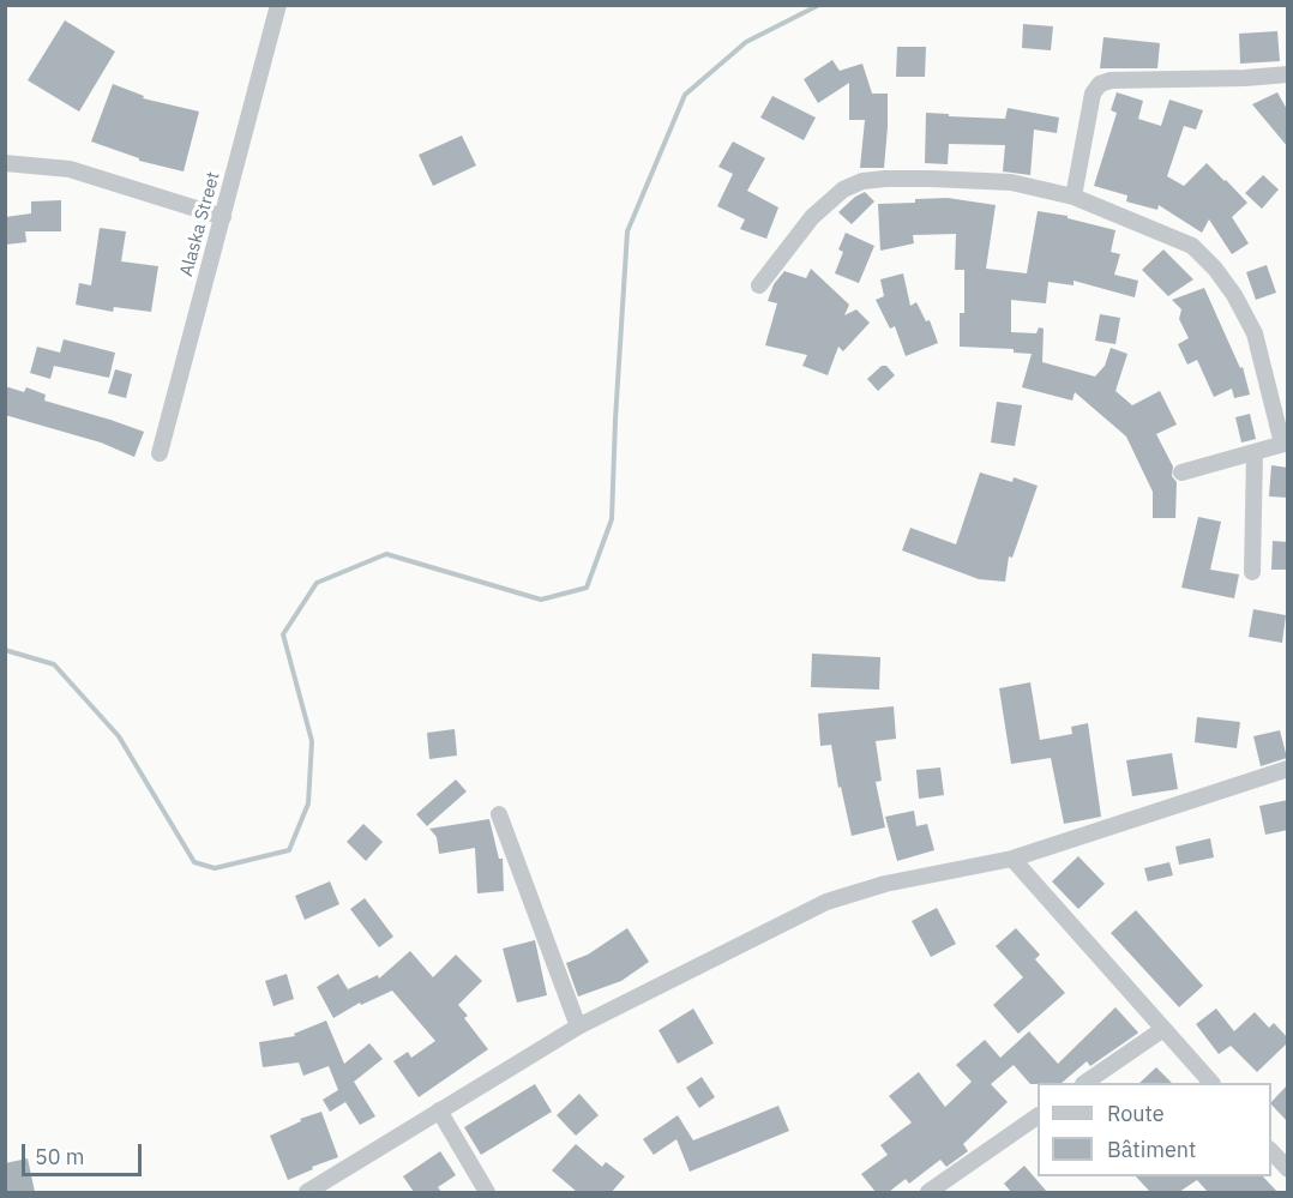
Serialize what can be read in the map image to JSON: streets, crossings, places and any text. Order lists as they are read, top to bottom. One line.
{"streets":{"street":["Alaska Street"]},"legend":["Route","Bâtiment"],"scale_bar":"50 m"}
